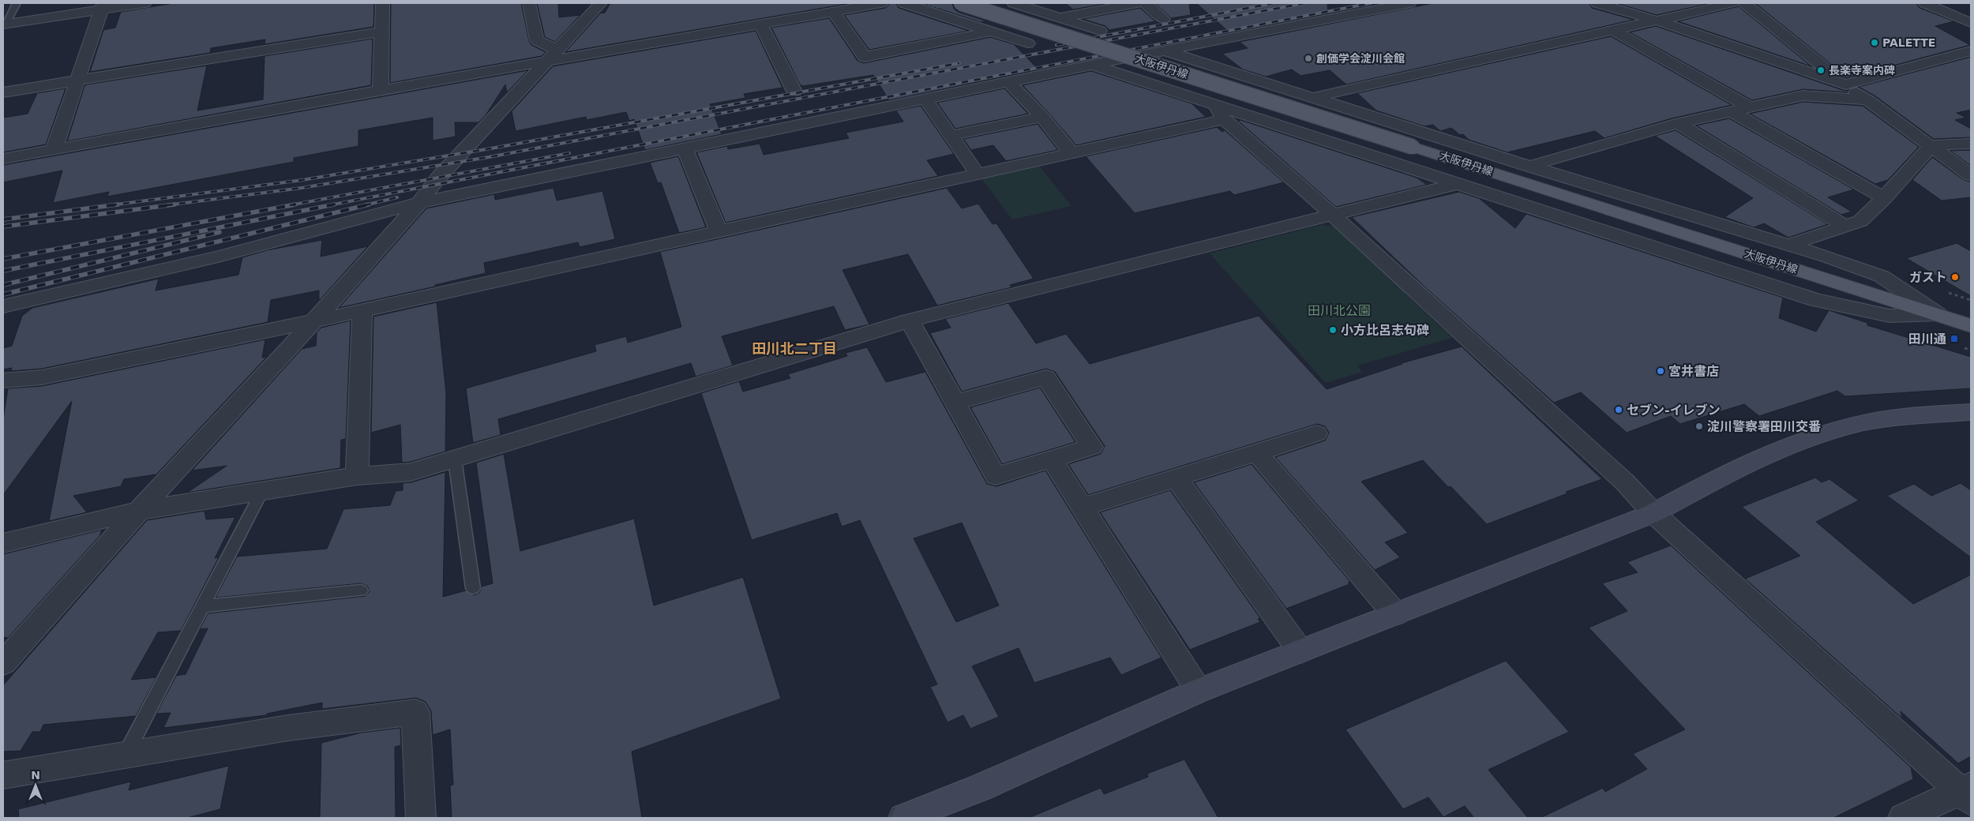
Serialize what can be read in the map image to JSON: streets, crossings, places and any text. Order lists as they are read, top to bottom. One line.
{"streets":{"main road":["大阪伊丹線"]},"districts":["田川北二丁目"],"parks":["田川北公園"],"places":{"other":["PALETTE","創価学会淀川会館","長楽寺案内碑","ガスト","小方比呂志句碑","宮井書店","セブン-イレブン","淀川警察署田川交番"],"transit":["田川通"]},"north":"top"}
